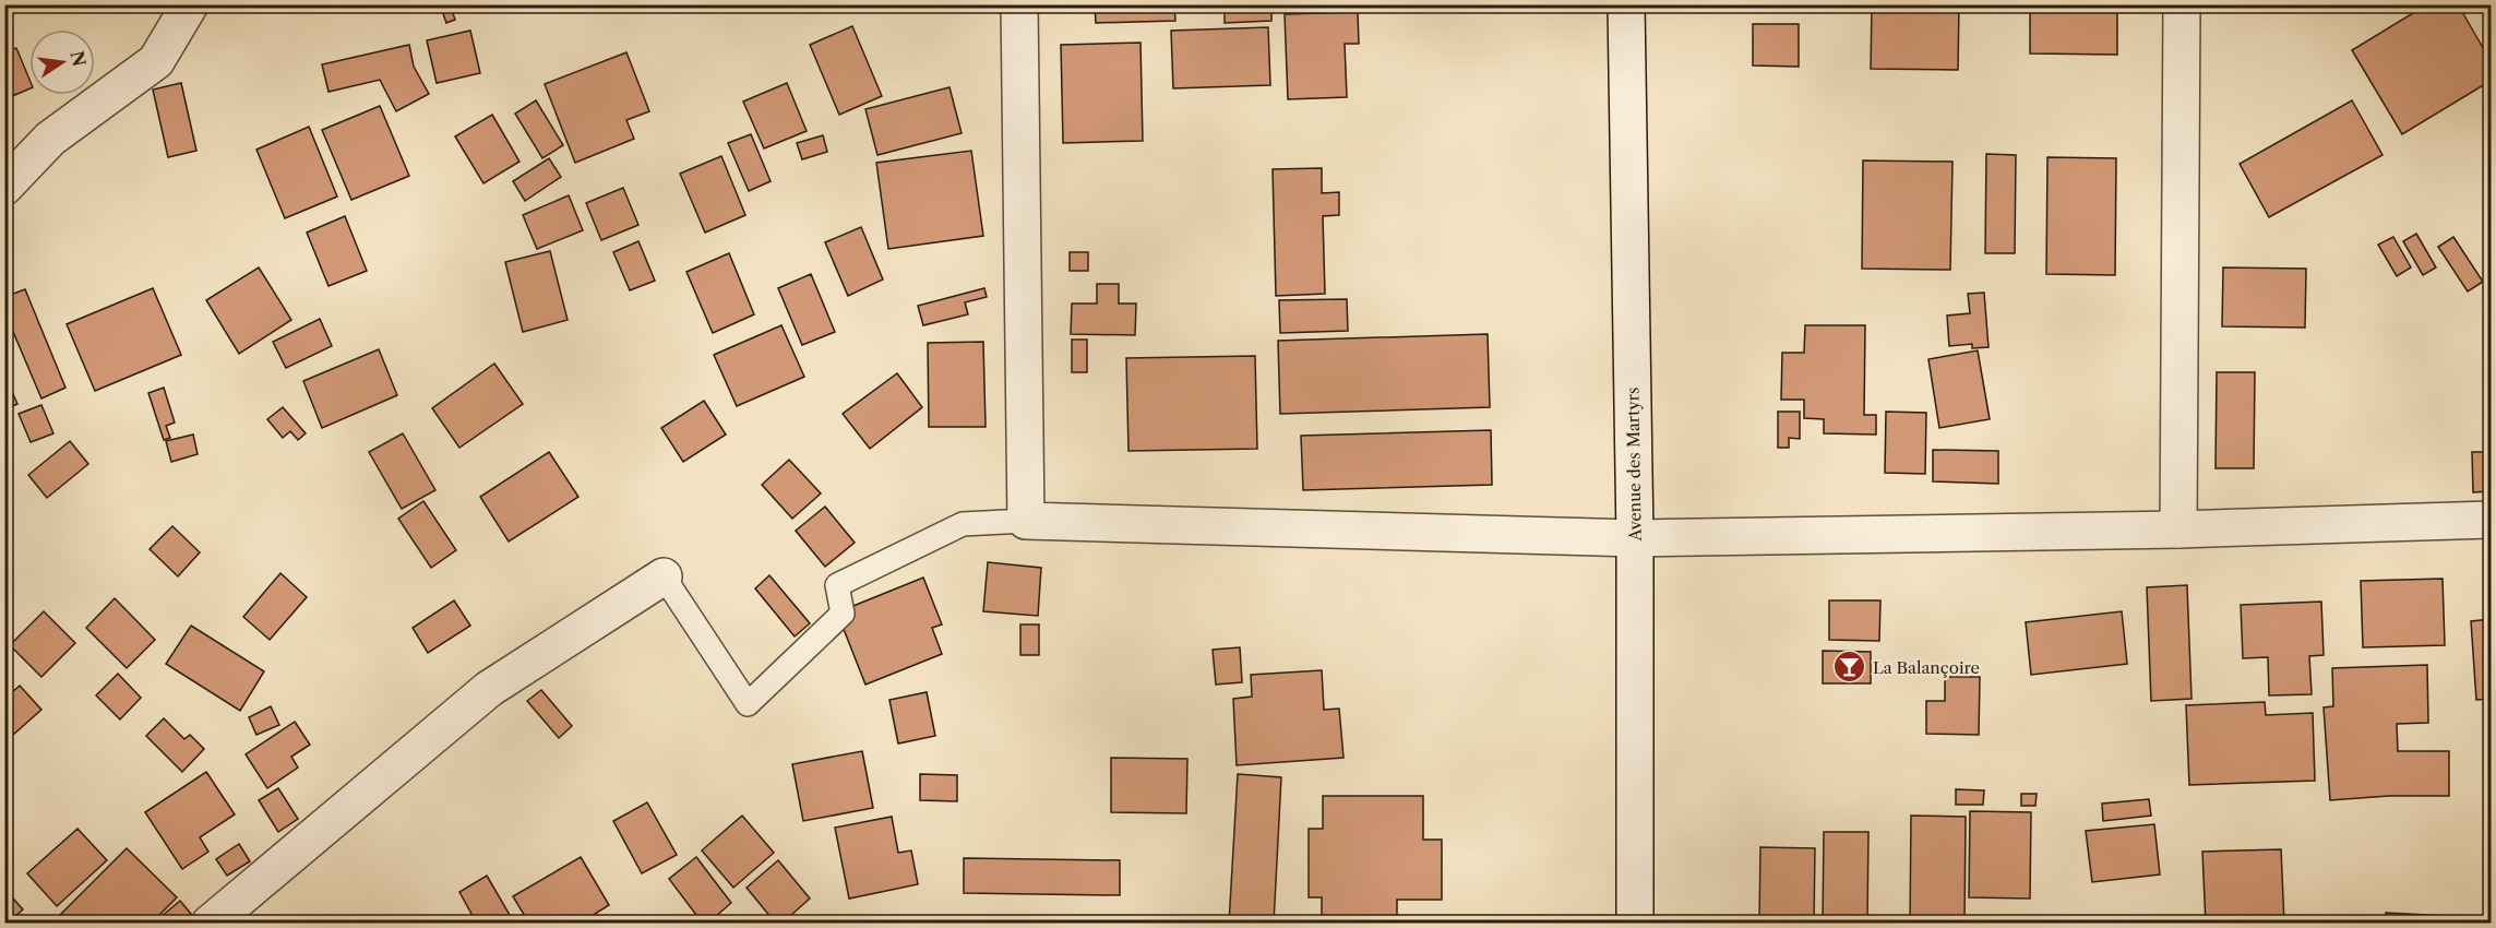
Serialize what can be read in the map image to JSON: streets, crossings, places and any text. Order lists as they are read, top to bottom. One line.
{"streets":{"street":["Avenue des Martyrs"]},"places":{"bar":["La Balançoire"]},"north":"right"}
